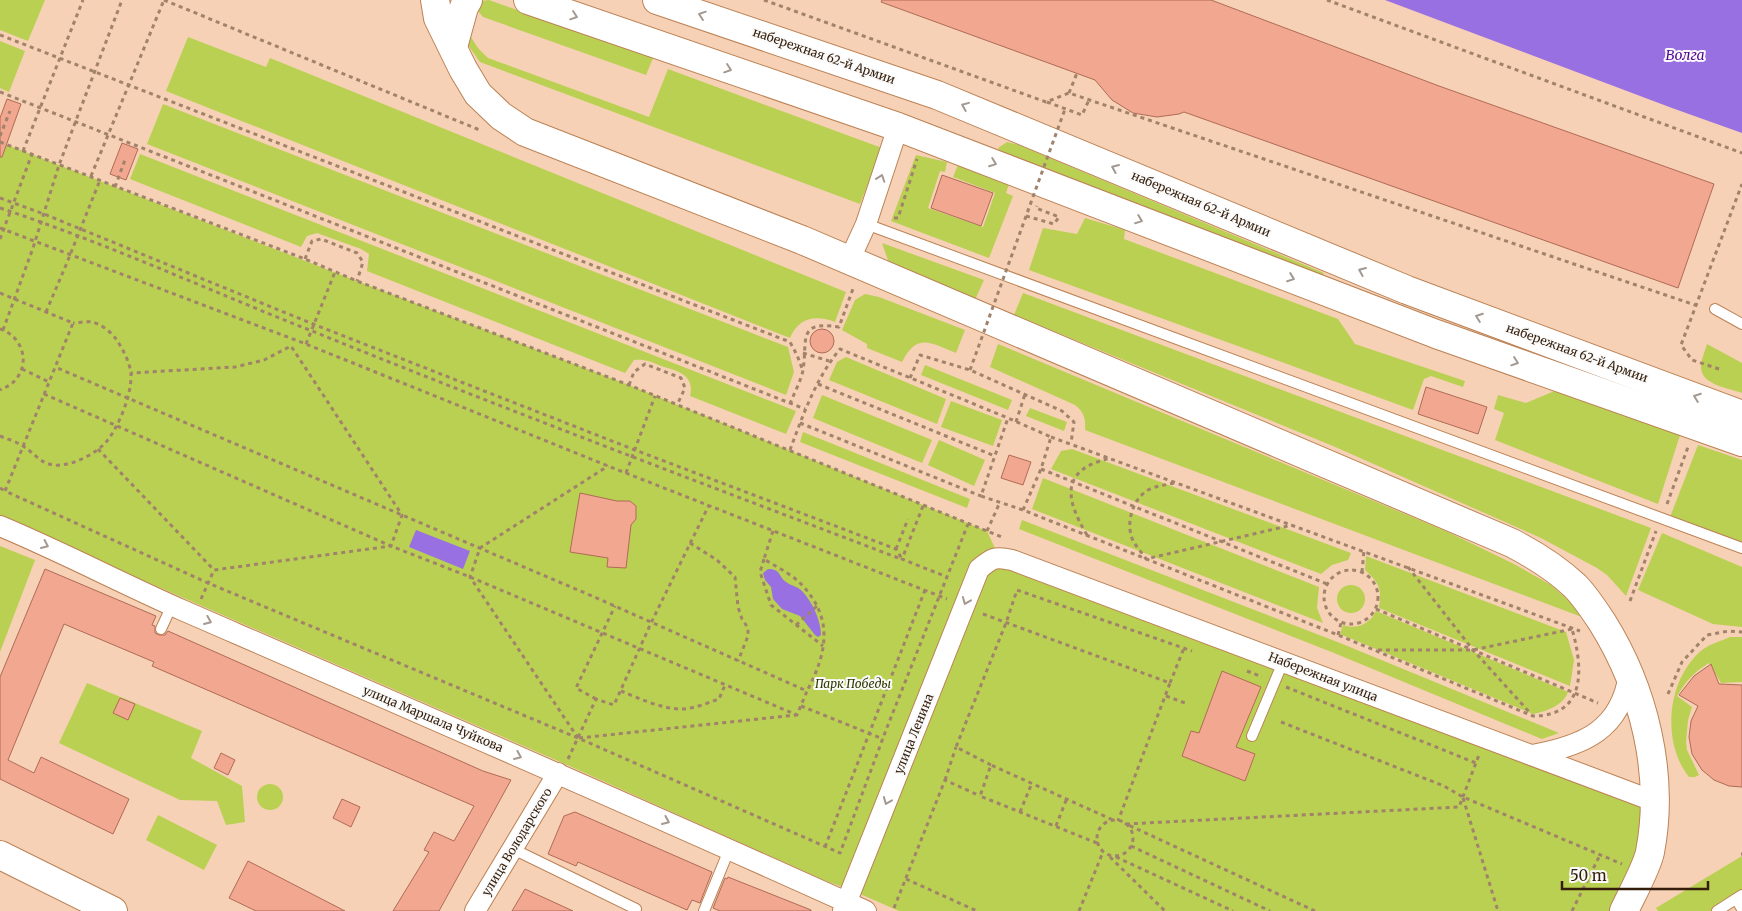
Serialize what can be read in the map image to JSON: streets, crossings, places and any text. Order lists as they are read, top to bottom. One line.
{"streets":{"main road":["набережная 62-й Армии"],"street":["Набережная улица","улица Маршала Чуйкова","улица Ленина","улица Володарского"]},"crossings":[["Набережная улица","улица Ленина"],["улица Маршала Чуйкова","улица Ленина"],["улица Маршала Чуйкова","улица Володарского"]],"one_way":["улица Маршала Чуйкова","улица Ленина"],"water":["Волга"],"parks":["Парк Победы"],"scale_bar":"50 m"}
